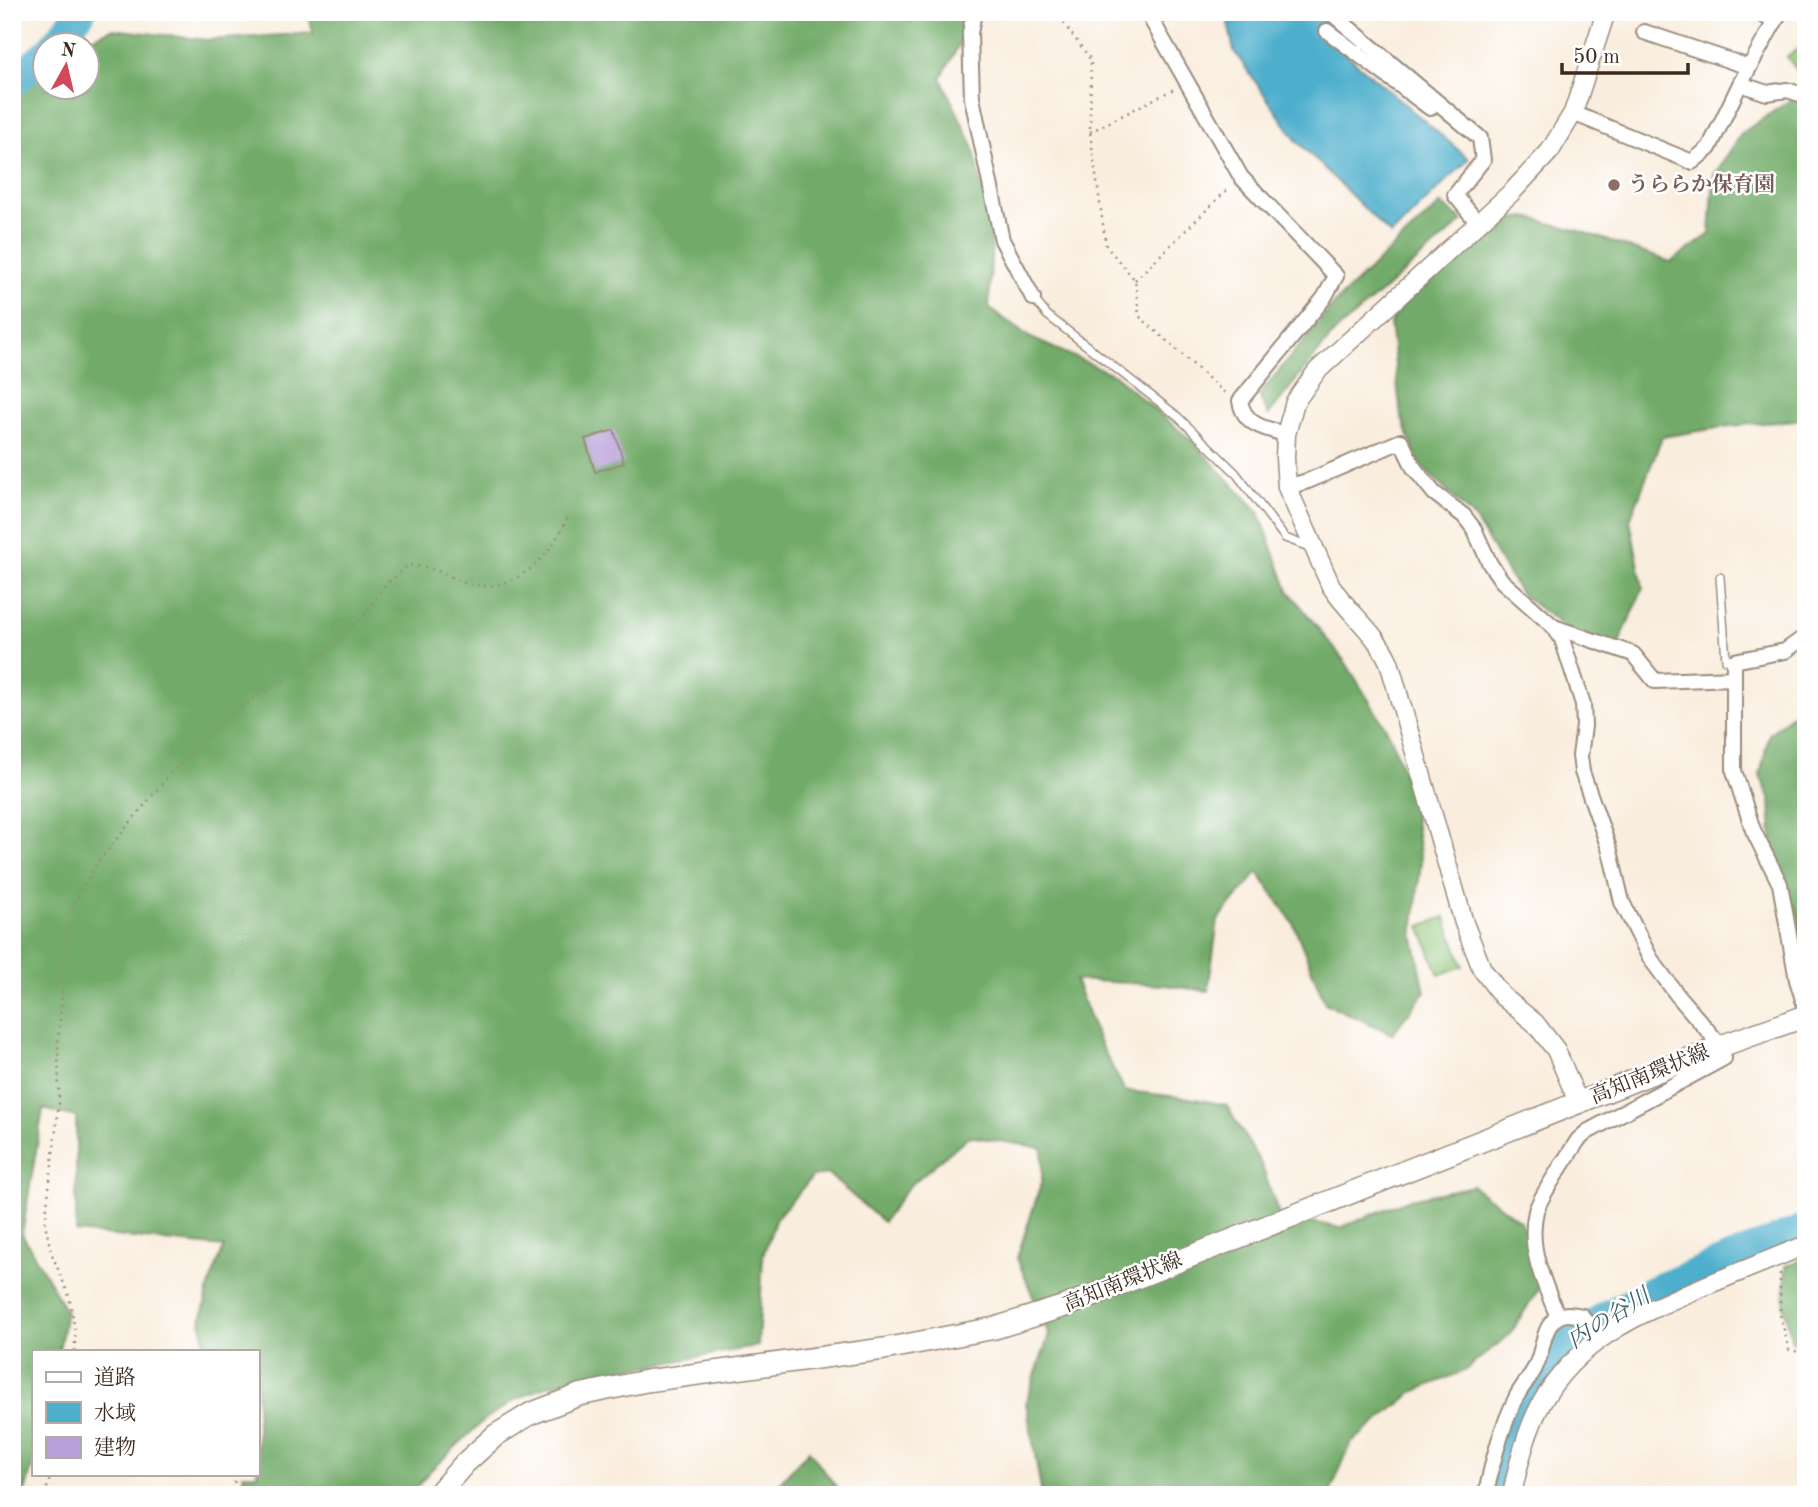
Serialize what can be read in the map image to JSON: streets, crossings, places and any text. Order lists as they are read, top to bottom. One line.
{"streets":{"main road":["高知南環状線"]},"water":["内の谷川"],"places":["うららか保育園"],"legend":["道路","水域","建物"],"scale_bar":"50 m","north":"top"}
